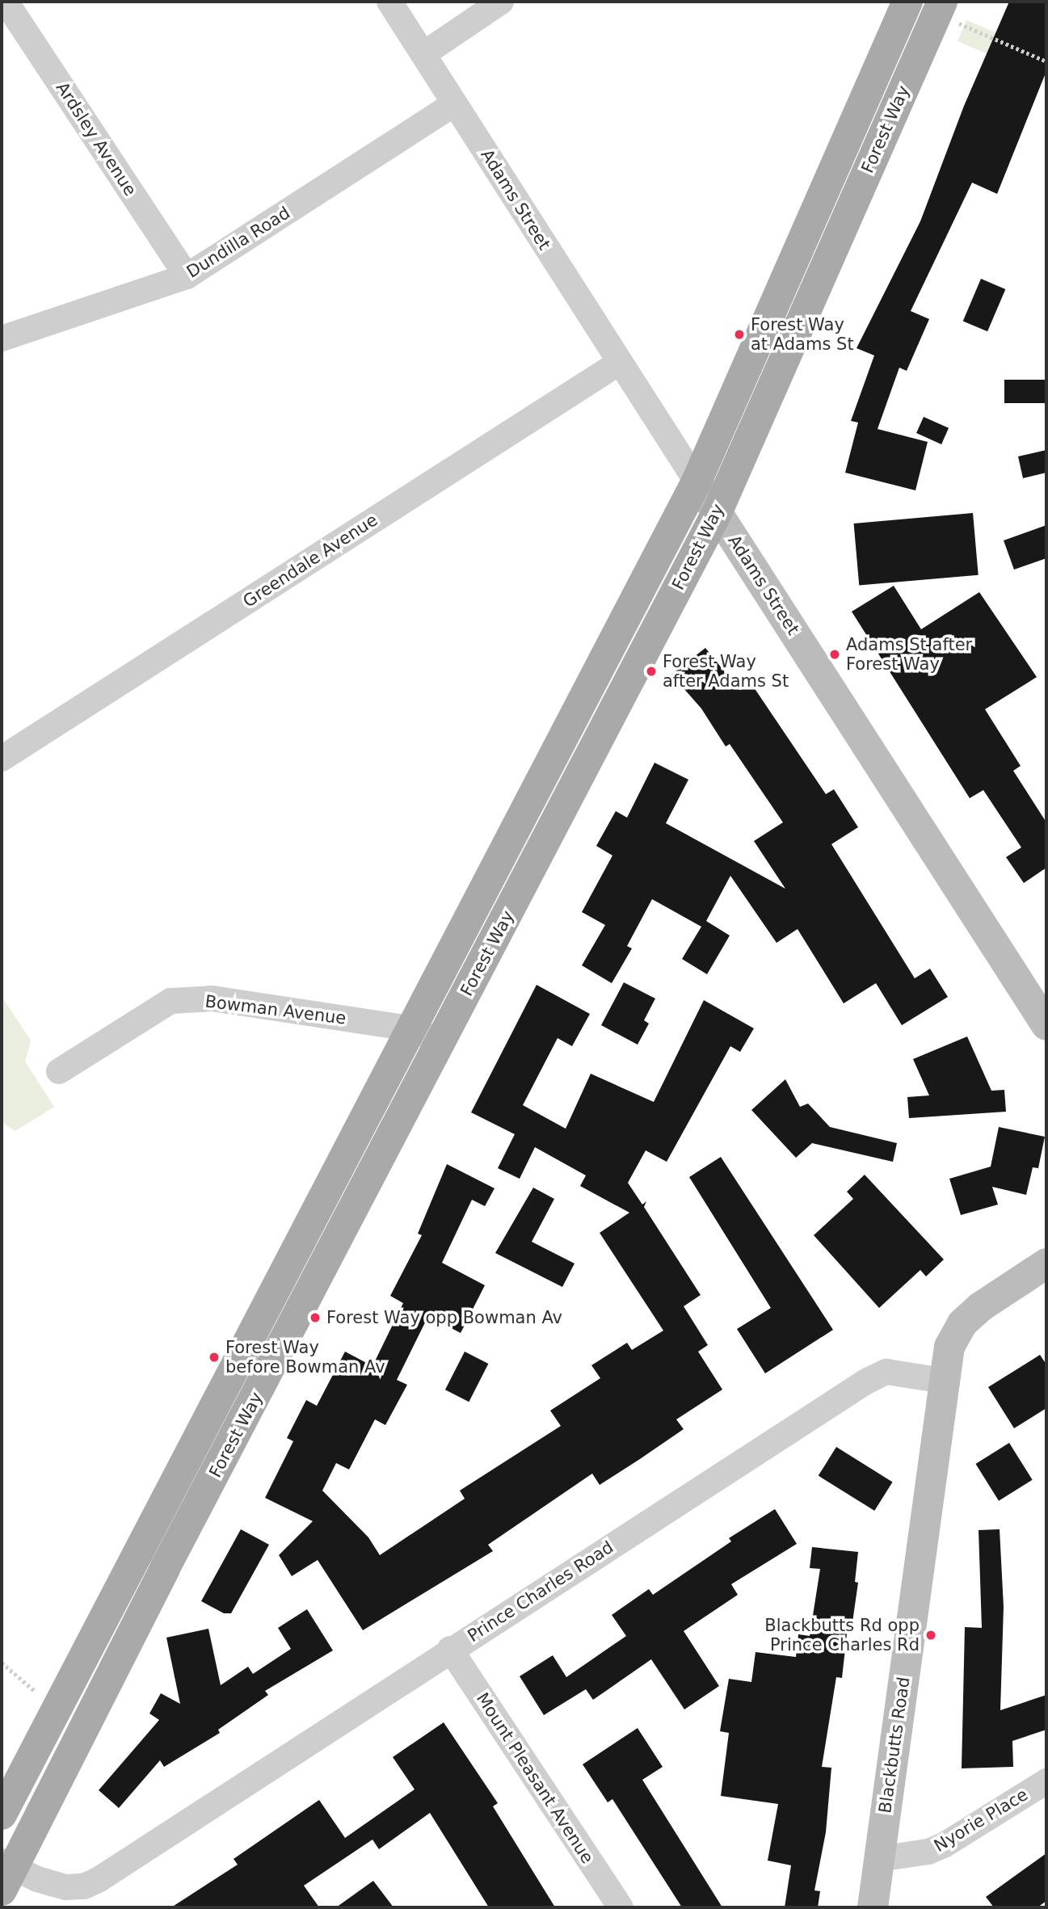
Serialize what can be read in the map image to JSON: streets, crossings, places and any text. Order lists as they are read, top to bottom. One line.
{"streets":{"main road":["Forest Way"],"street":["Ardsley Avenue","Adams Street","Dundilla Road","Greendale Avenue","Bowman Avenue","Prince Charles Road","Blackbutts Road","Mount Pleasant Avenue","Nyorie Place"]},"crossings":[["Forest Way","Adams Street"],["Forest Way","Bowman Avenue"],["Forest Way","Prince Charles Road"],["Ardsley Avenue","Dundilla Road"],["Adams Street","Dundilla Road"],["Adams Street","Greendale Avenue"],["Prince Charles Road","Blackbutts Road"],["Prince Charles Road","Mount Pleasant Avenue"],["Blackbutts Road","Nyorie Place"]],"places":["Forest Way at Adams St","Adams St after Forest Way","Forest Way after Adams St","Forest Way opp Bowman Av","Forest Way before Bowman Av","Blackbutts Rd opp Prince Charles Rd"]}
